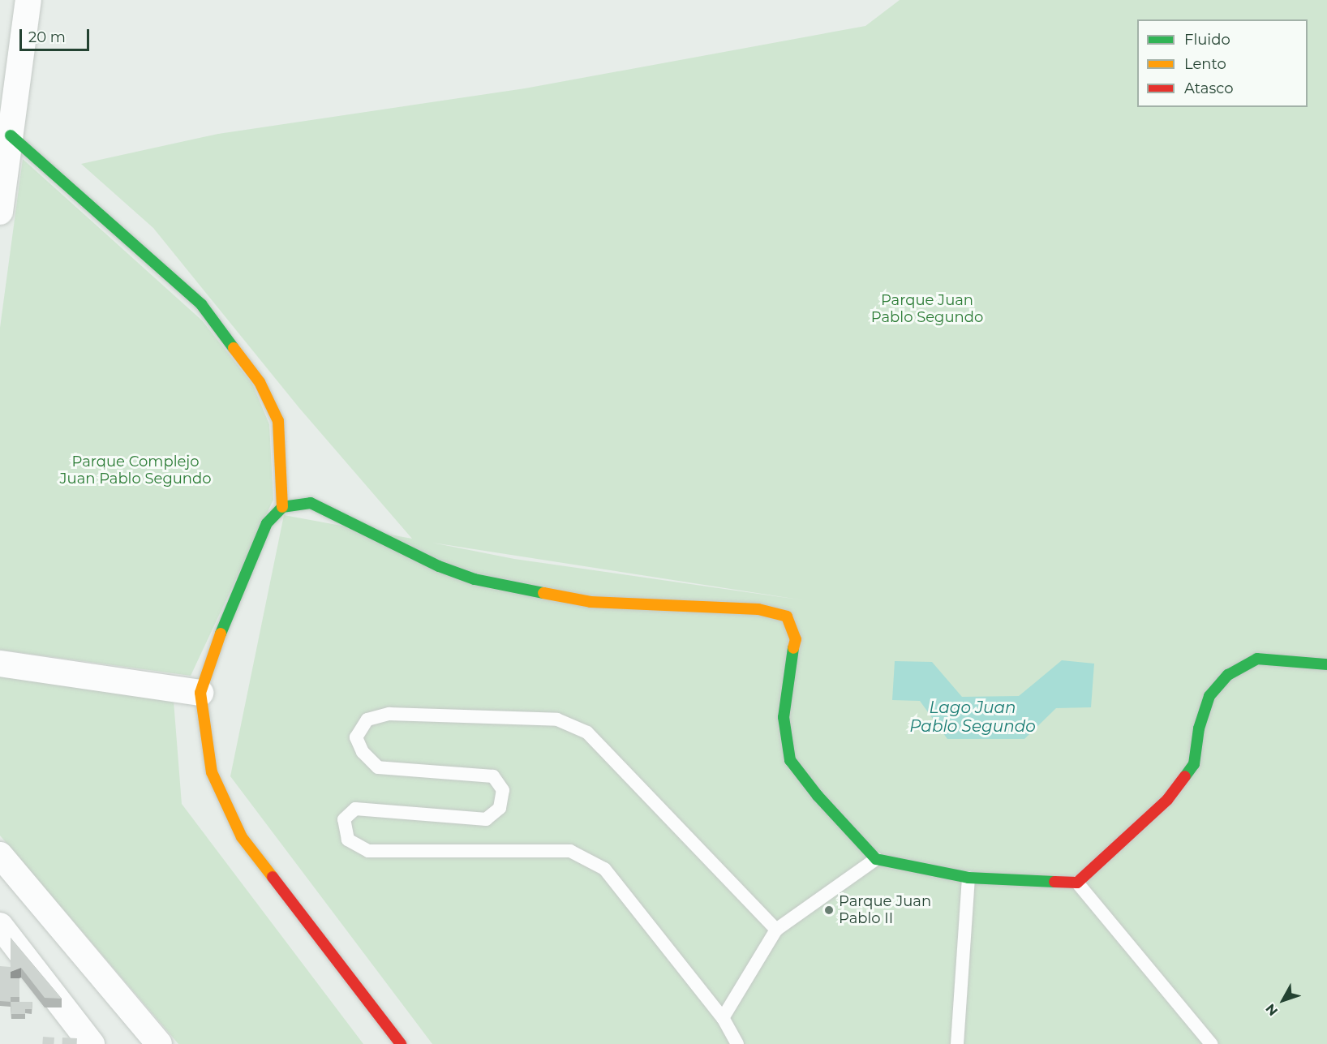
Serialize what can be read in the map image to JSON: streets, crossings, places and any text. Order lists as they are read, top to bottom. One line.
{"water":["Lago Juan Pablo Segundo"],"parks":["Parque Juan Pablo Segundo","Parque Complejo Juan Pablo Segundo"],"places":["Parque Juan Pablo II"],"legend":["Fluido","Lento","Atasco"],"scale_bar":"20 m","north":"bottom left"}
